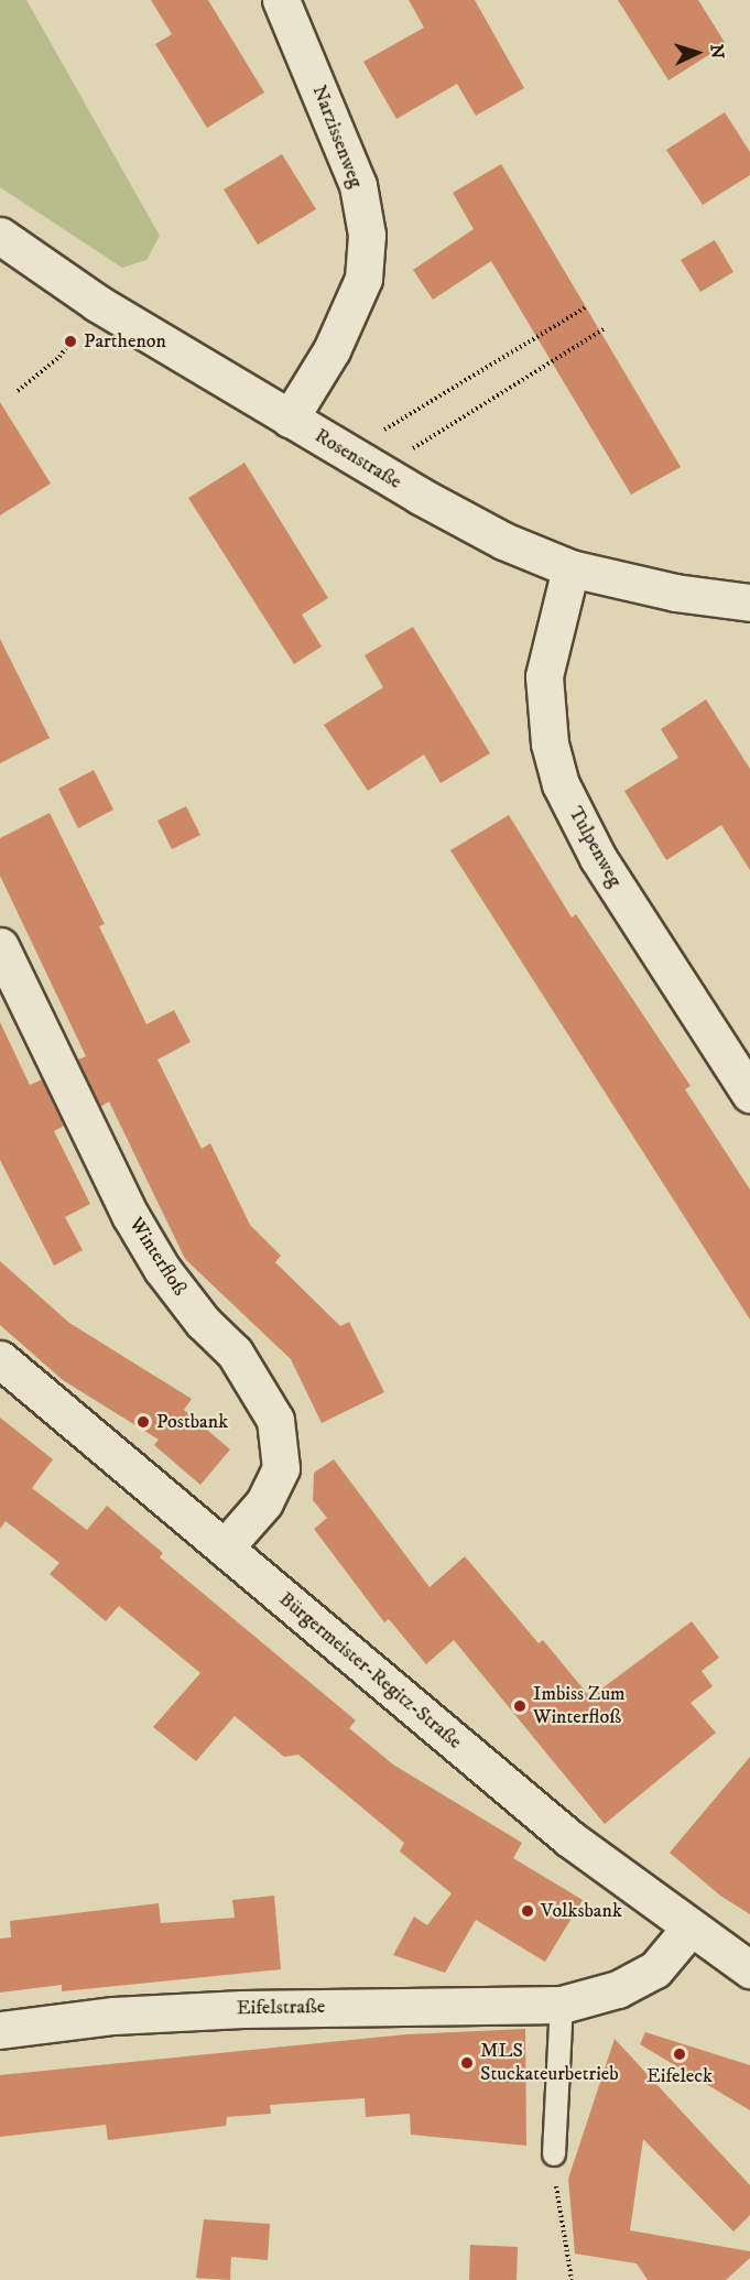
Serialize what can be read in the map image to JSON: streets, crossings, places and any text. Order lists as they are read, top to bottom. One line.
{"streets":{"street":["Narzissenweg","Rosenstraße","Tulpenweg","Winterfloß","Bürgermeister-Regitz-Straße","Eifelstraße"]},"crossings":[["Narzissenweg","Rosenstraße"],["Rosenstraße","Tulpenweg"],["Winterfloß","Bürgermeister-Regitz-Straße"],["Bürgermeister-Regitz-Straße","Eifelstraße"]],"places":["Parthenon","Postbank","Imbiss Zum Winterfloß","Volksbank","Eifeleck","MLS Stuckateurbetrieb"],"north":"right"}
